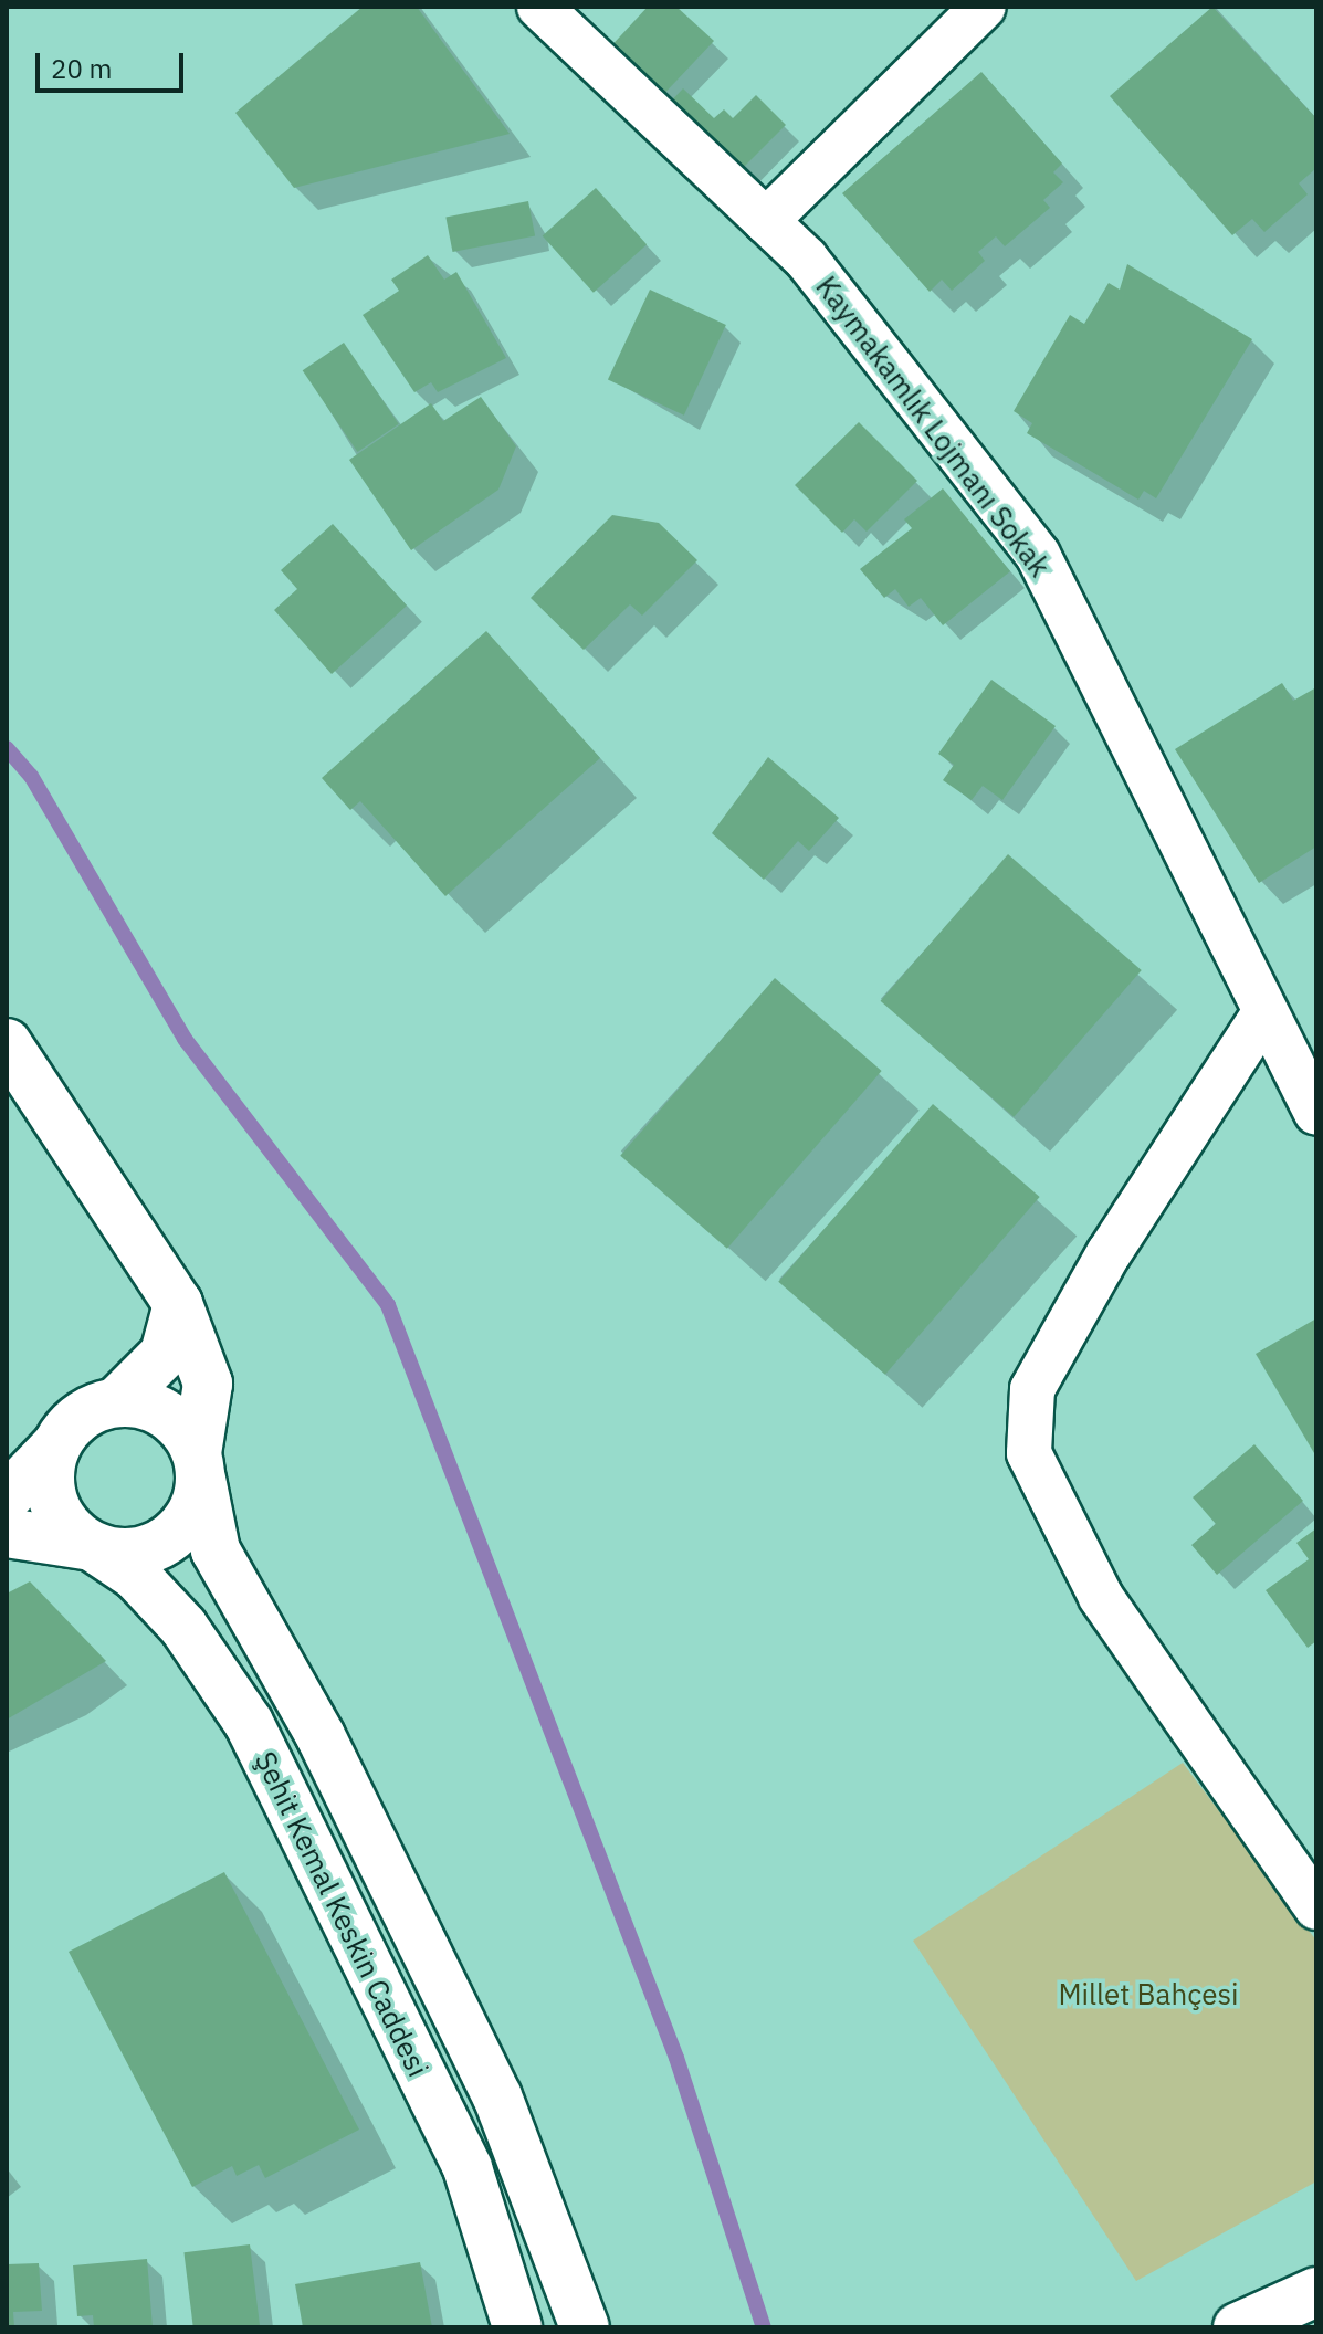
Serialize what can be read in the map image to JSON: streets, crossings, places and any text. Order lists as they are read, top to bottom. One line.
{"streets":{"street":["Kaymakamlık Lojmanı Sokak","Şehit Kemal Keskin Caddesi"]},"parks":["Millet Bahçesi"],"scale_bar":"20 m"}
